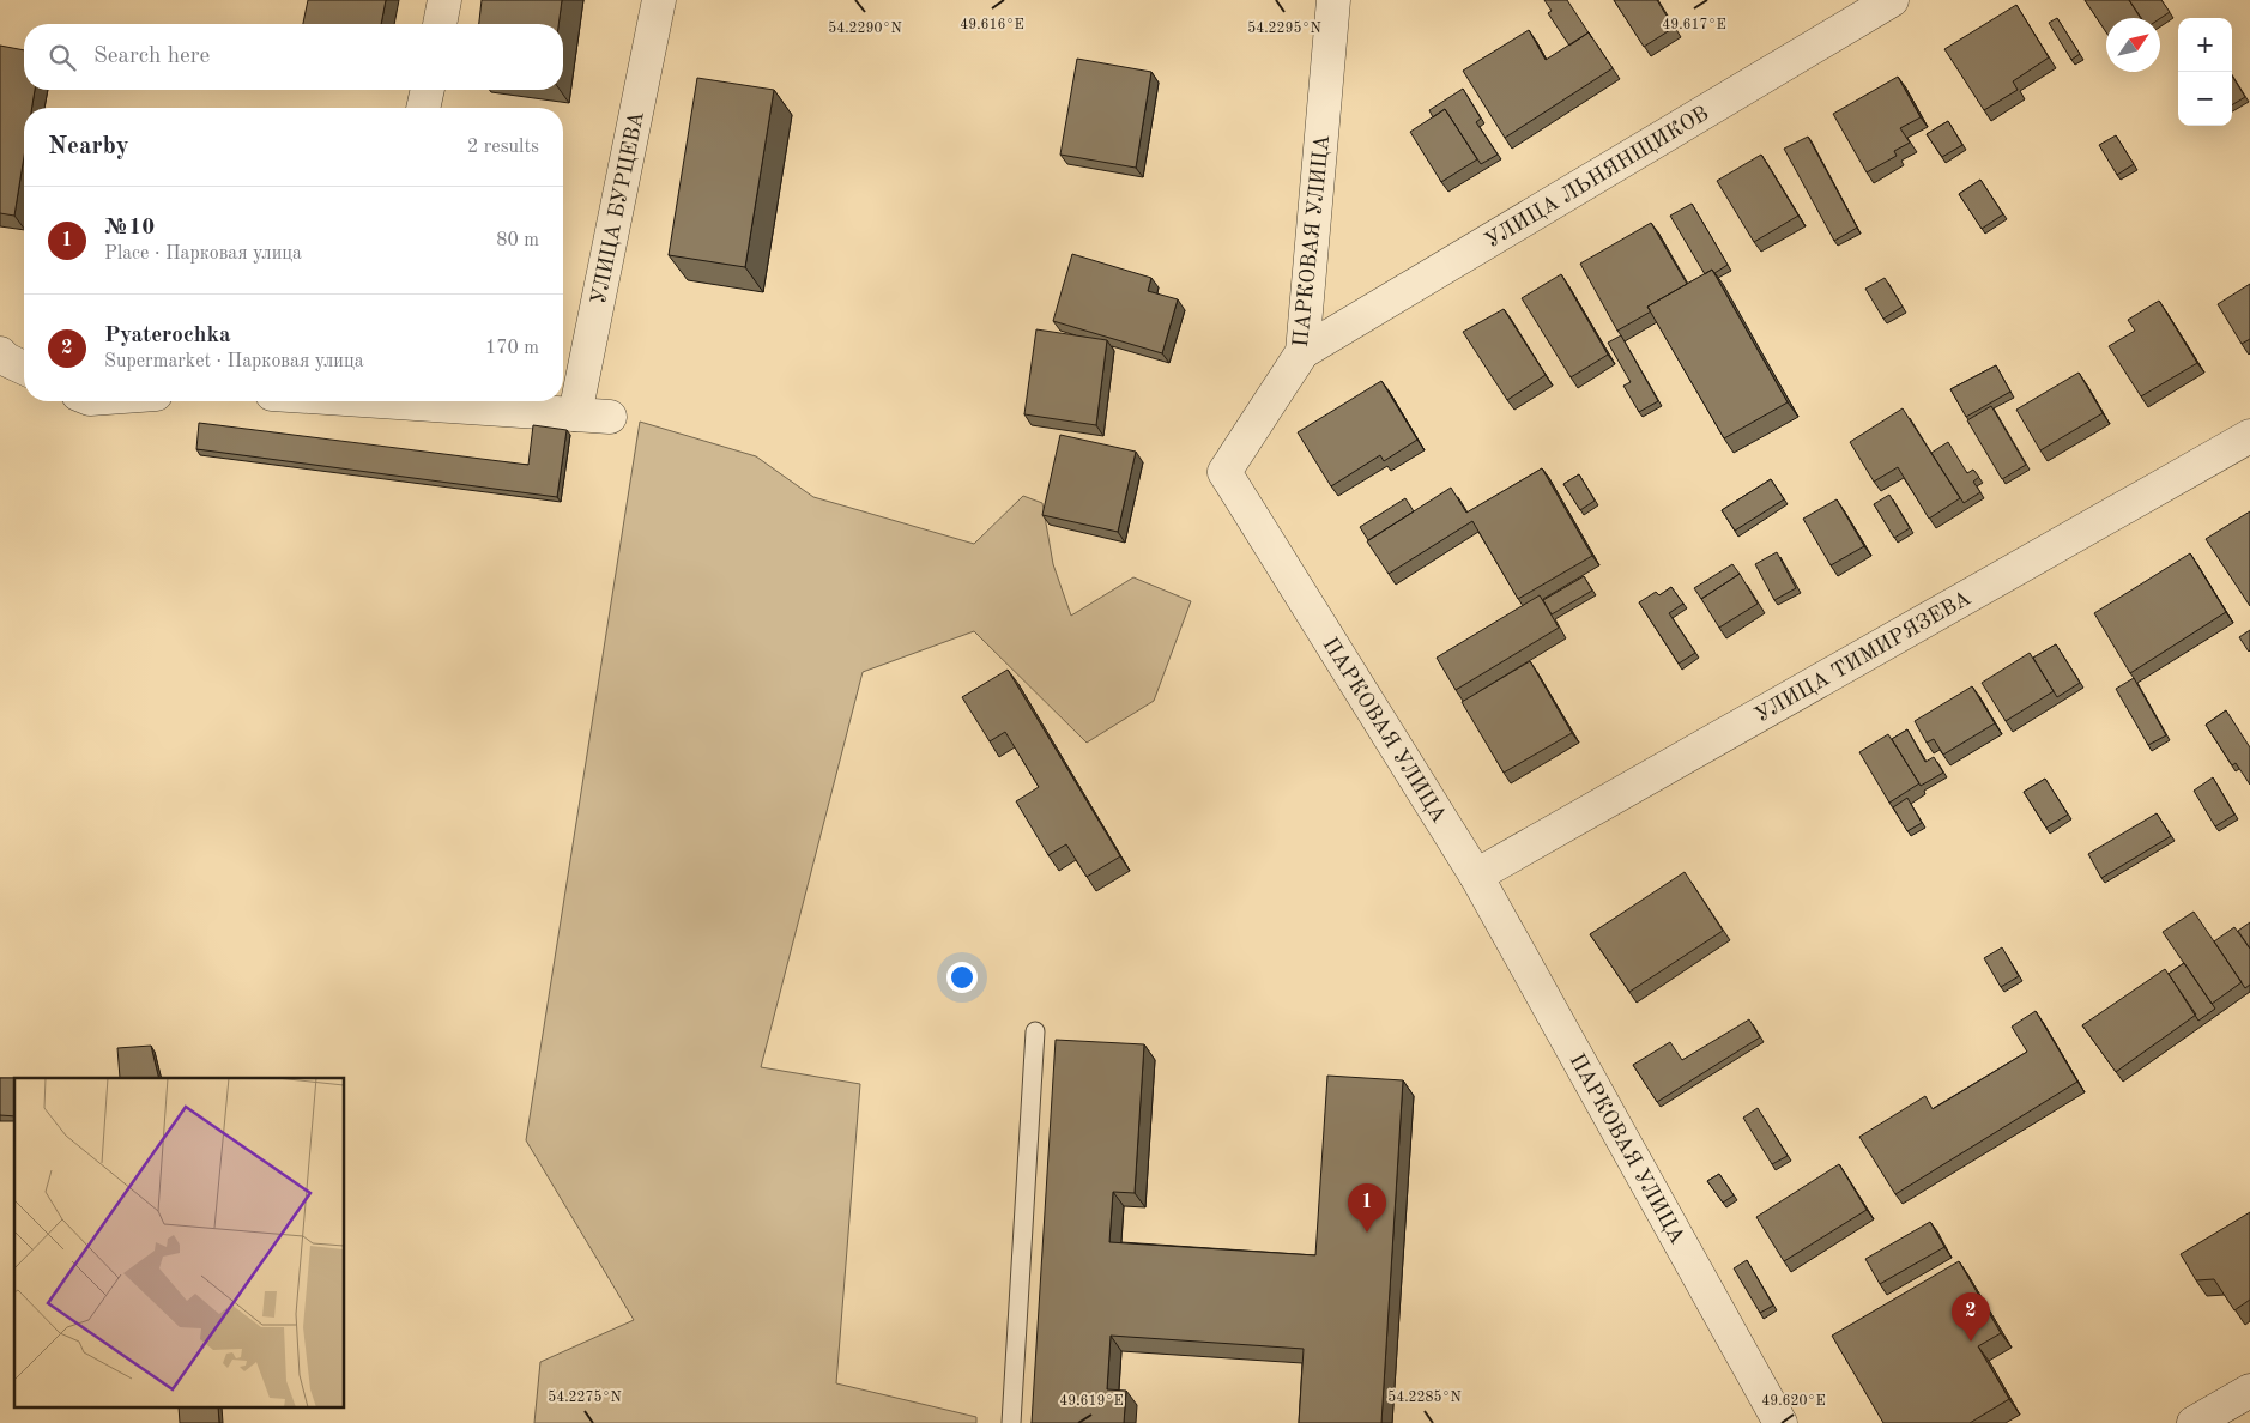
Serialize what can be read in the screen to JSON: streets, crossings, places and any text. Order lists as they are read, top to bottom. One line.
{"streets":{"street":["УЛИЦА ЛЬНЯНЩИКОВ","УЛИЦА БУРЦЕВА","ПАРКОВАЯ УЛИЦА","УЛИЦА ТИМИРЯЗЕВА"]},"crossings":[["УЛИЦА ЛЬНЯНЩИКОВ","ПАРКОВАЯ УЛИЦА"],["ПАРКОВАЯ УЛИЦА","УЛИЦА ТИМИРЯЗЕВА"]],"north":"top right","page":{"map_buttons":["+","−"],"search":"Search here","heading":["Nearby","2 results"],"list":[{"mark":"1","name":"№10","note":"Place · Парковая улица","value":"80 m"},{"mark":"2","name":"Pyaterochka","note":"Supermarket · Парковая улица","value":"170 m"}],"pins":["1","2"]},"coordinates":["49.616°E","49.617°E","54.2290°N","54.2295°N","54.2275°N","54.2285°N","49.619°E","49.620°E"]}
